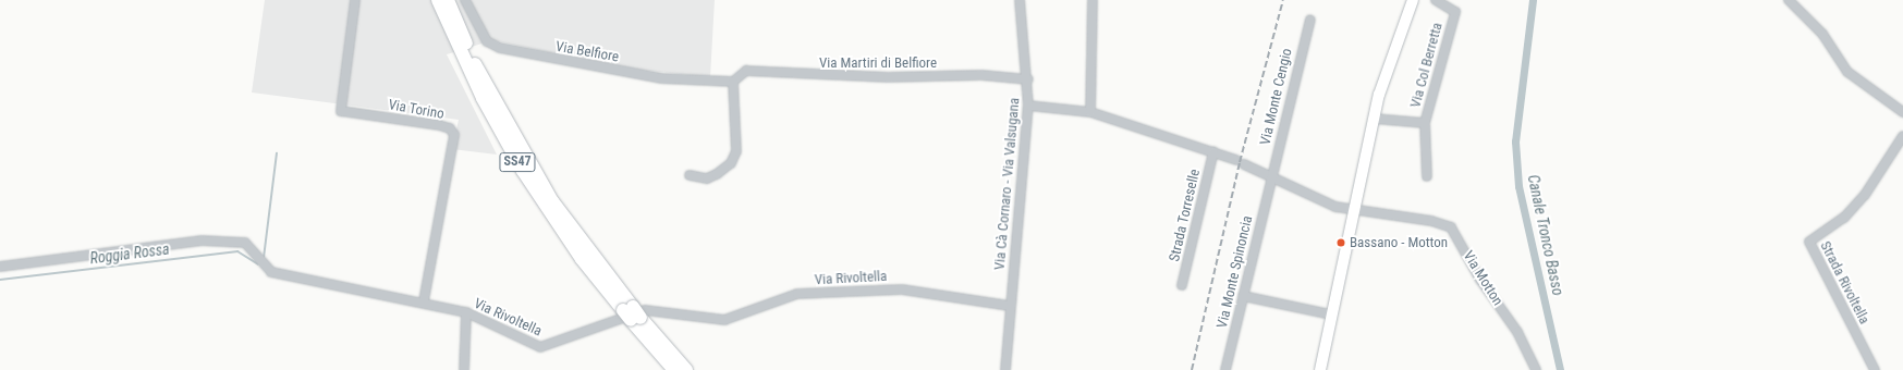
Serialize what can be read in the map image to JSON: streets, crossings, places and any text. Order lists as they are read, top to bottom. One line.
{"streets":{"highway":["SS47"],"street":["Via Belfiore","Via Martiri di Belfiore","Via Col Berretta","Via Monte Cengio","Via Torino","Via Cà Cornaro - Via Valsugana","Strada Torreselle","Via Monte Spinoncia","Via Rivoltella","Via Motton","Strada Rivoltella"]},"crossings":[["Via Belfiore","Via Martiri di Belfiore"],["Via Martiri di Belfiore","Via Cà Cornaro - Via Valsugana"],["Via Monte Cengio","Via Monte Spinoncia"],["Via Torino","Via Rivoltella"],["Via Cà Cornaro - Via Valsugana","Via Rivoltella"]],"water":["Canale Tronco Basso","Roggia Rossa"],"places":["Bassano - Motton"]}
